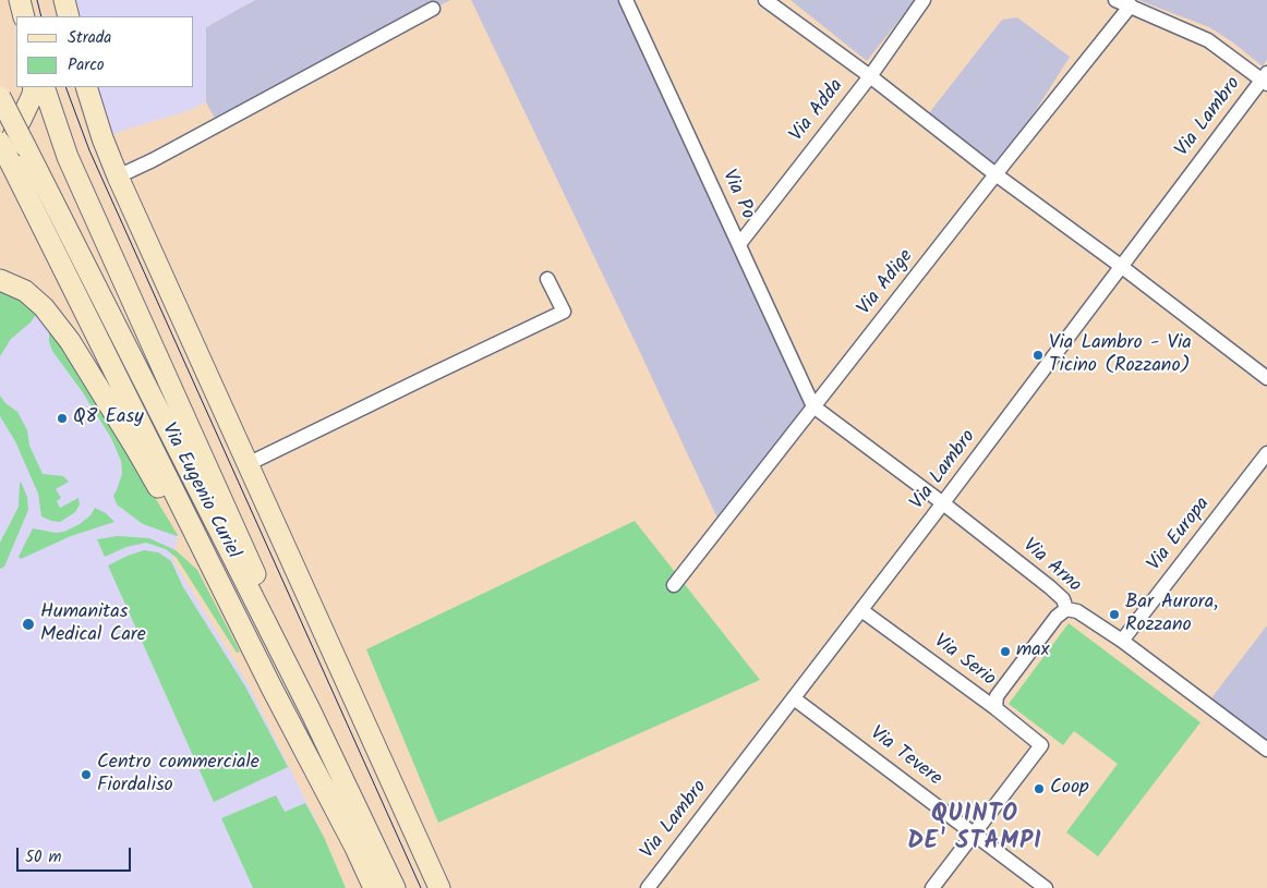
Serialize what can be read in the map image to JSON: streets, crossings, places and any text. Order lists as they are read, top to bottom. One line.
{"streets":{"main road":["Via Eugenio Curiel"],"street":["Via Adda","Via Lambro","Via Po","Via Adige","Via Europa","Via Arno","Via Serio","Via Tevere"]},"crossings":[["Via Adda","Via Po"],["Via Lambro","Via Arno"],["Via Lambro","Via Serio"],["Via Lambro","Via Tevere"],["Via Po","Via Adige"],["Via Po","Via Arno"],["Via Adige","Via Arno"],["Via Europa","Via Arno"],["Via Serio","Via Tevere"]],"districts":["QUINTO DE' STAMPI"],"places":["Via Lambro - Via Ticino (Rozzano)","Q8 Easy","Bar Aurora, Rozzano","Humanitas Medical Care","max","Centro commerciale Fiordaliso","Coop"],"legend":["Strada","Parco"],"scale_bar":"50 m"}
